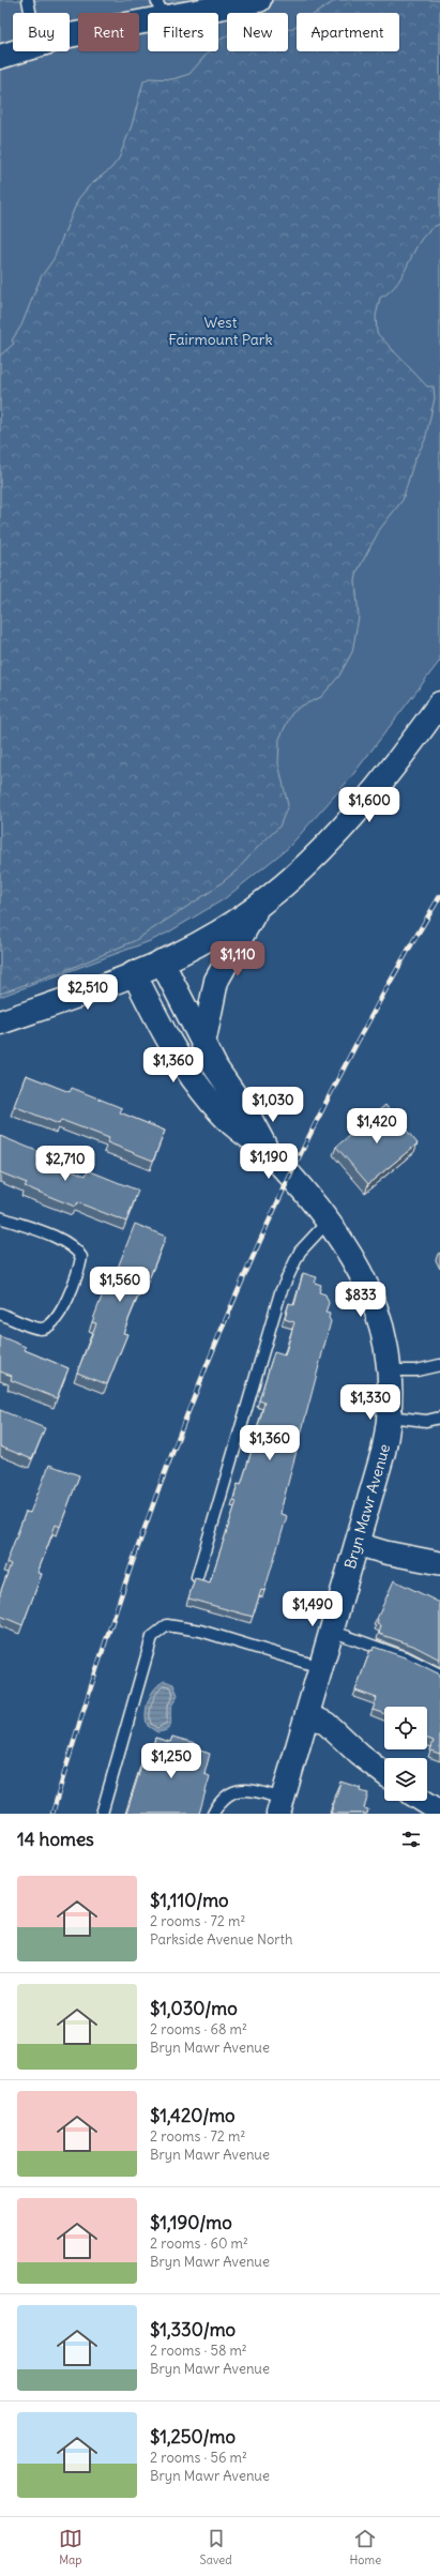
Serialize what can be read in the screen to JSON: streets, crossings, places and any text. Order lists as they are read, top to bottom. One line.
{"streets":{"street":["Bryn Mawr Avenue"]},"parks":["West Fairmount Park"],"page":{"chip":["Buy","Rent","Filters","New","Apartment"],"price":["$1,600","$1,110","$2,510","$1,360","$1,030","$1,420","$1,190","$2,710","$1,560","$833","$1,330","$1,360","$1,490","$1,250"],"heading":"14 homes","list":[{"name":"$1,110/mo","note":"2 rooms · 72 m² · Parkside Avenue North"},{"name":"$1,030/mo","note":"2 rooms · 68 m² · Bryn Mawr Avenue"},{"name":"$1,420/mo","note":"2 rooms · 72 m² · Bryn Mawr Avenue"},{"name":"$1,190/mo","note":"2 rooms · 60 m² · Bryn Mawr Avenue"},{"name":"$1,330/mo","note":"2 rooms · 58 m² · Bryn Mawr Avenue"},{"name":"$1,250/mo","note":"2 rooms · 56 m² · Bryn Mawr Avenue"}],"tabs":["Map","Saved","Home"]}}
